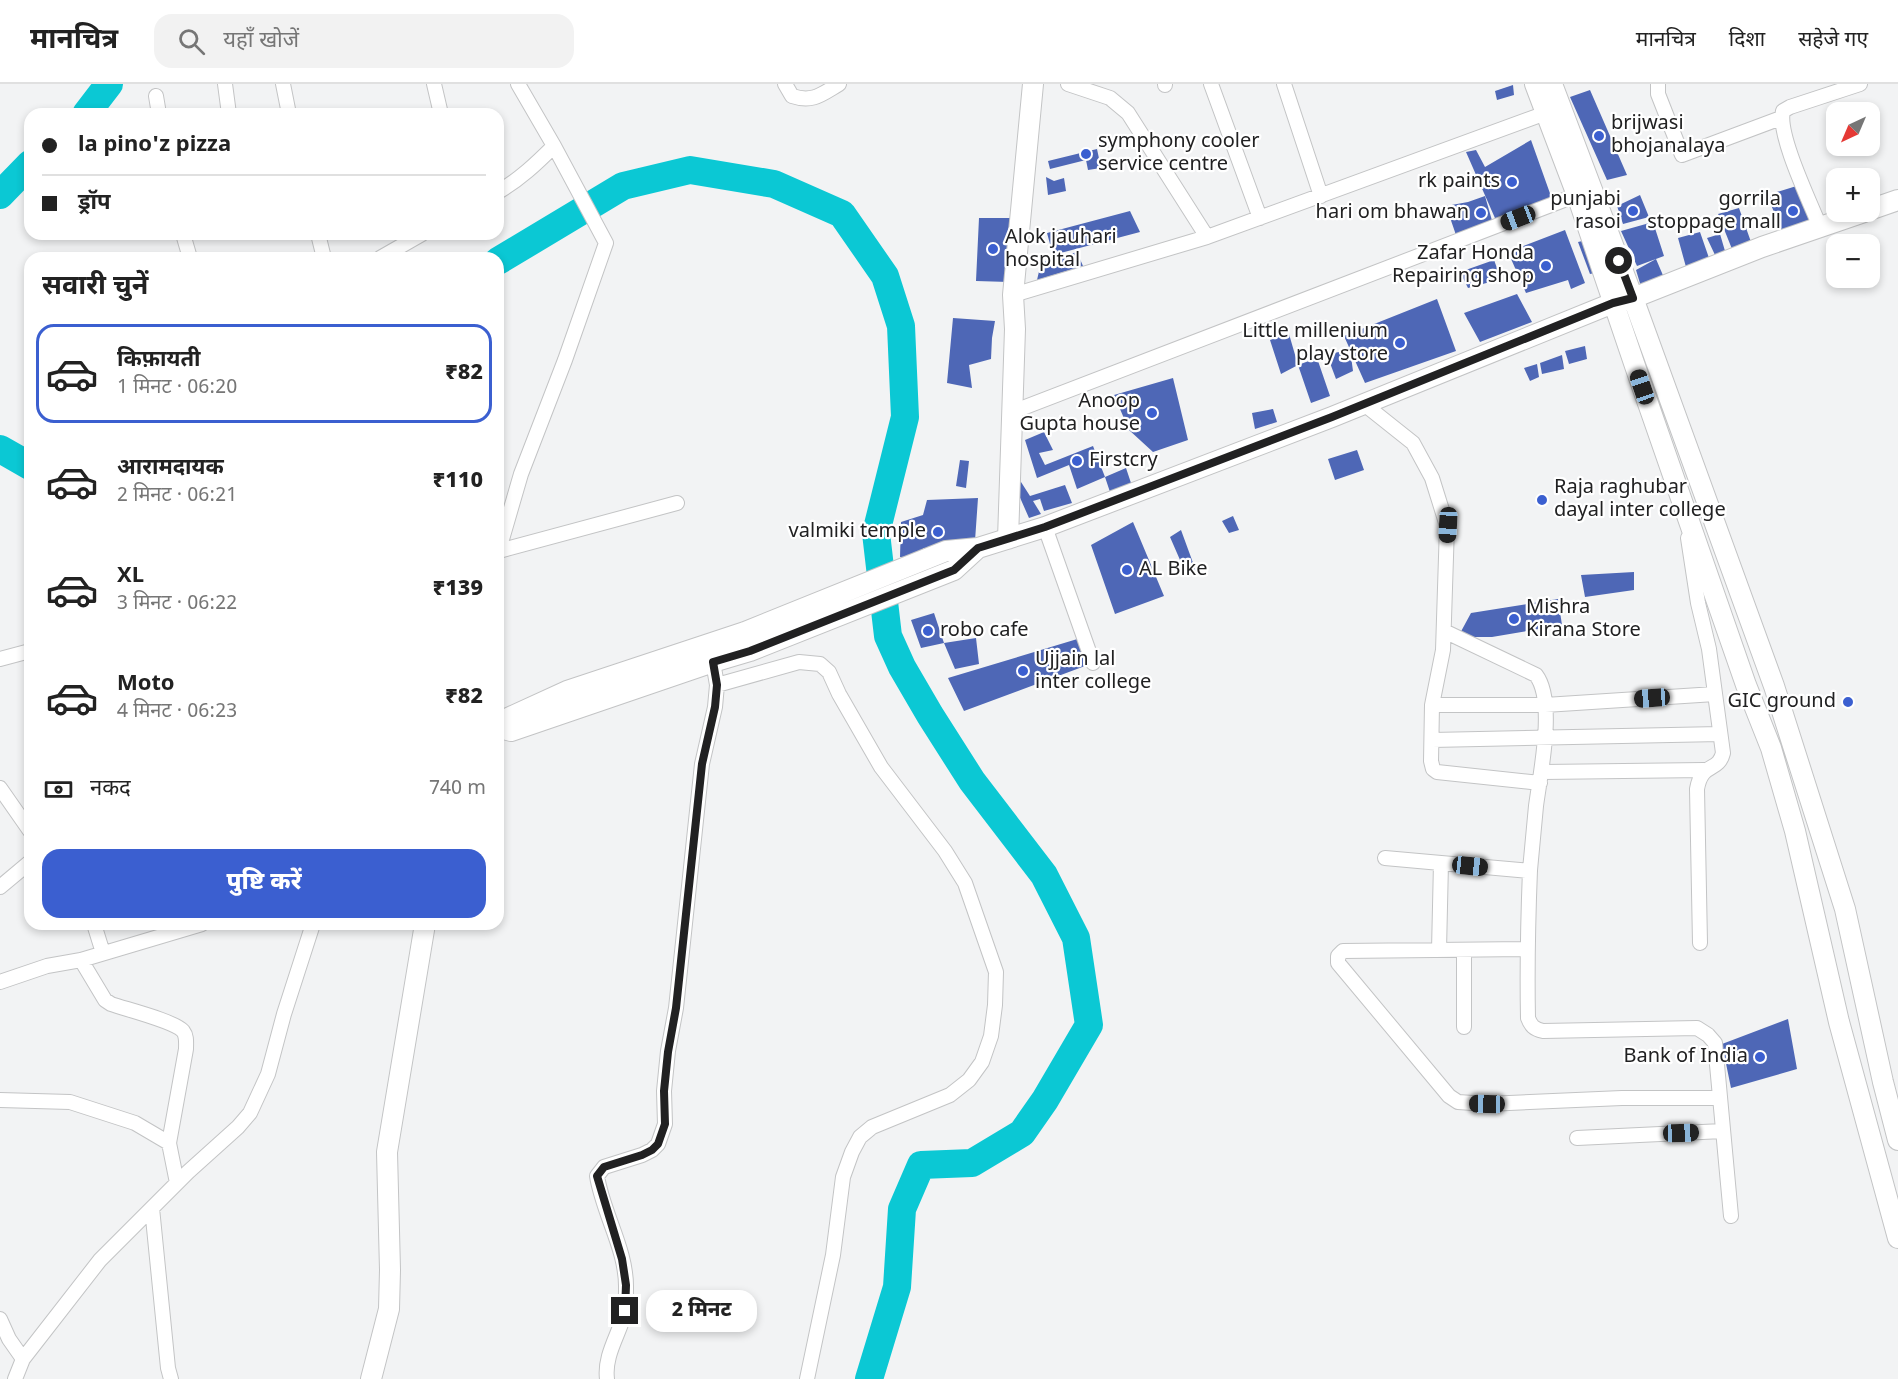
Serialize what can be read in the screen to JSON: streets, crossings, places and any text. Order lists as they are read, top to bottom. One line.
{"places":["brijwasi bhojanalaya","symphony cooler service centre","rk paints","punjabi rasoi","gorrila stoppage mall","hari om bhawan","Alok jauhari hospital","Zafar Honda Repairing shop","Little millenium play store","Anoop Gupta house","Firstcry","Raja raghubar dayal inter college","valmiki temple","AL Bike","Mishra Kirana Store","robo cafe","Ujjain lal inter college","GIC ground","Bank of India"],"north":"bottom left","page":{"header":"मानचित्र","search":"यहाँ खोजें","nav":["मानचित्र","दिशा","सहेजे गए"],"map_buttons":["+","−"],"banner":["la pino'z pizza","ड्रॉप"],"heading":"सवारी चुनें","list":[{"name":"किफ़ायती","note":"1 मिनट · 06:20","value":"₹82"},{"name":"आरामदायक","note":"2 मिनट · 06:21","value":"₹110"},{"name":"XL","note":"3 मिनट · 06:22","value":"₹139"},{"name":"Moto","note":"4 मिनट · 06:23","value":"₹82"}],"pay":["नकद","740 m"],"buttons":"पुष्टि करें","bubble":"2 मिनट"}}
